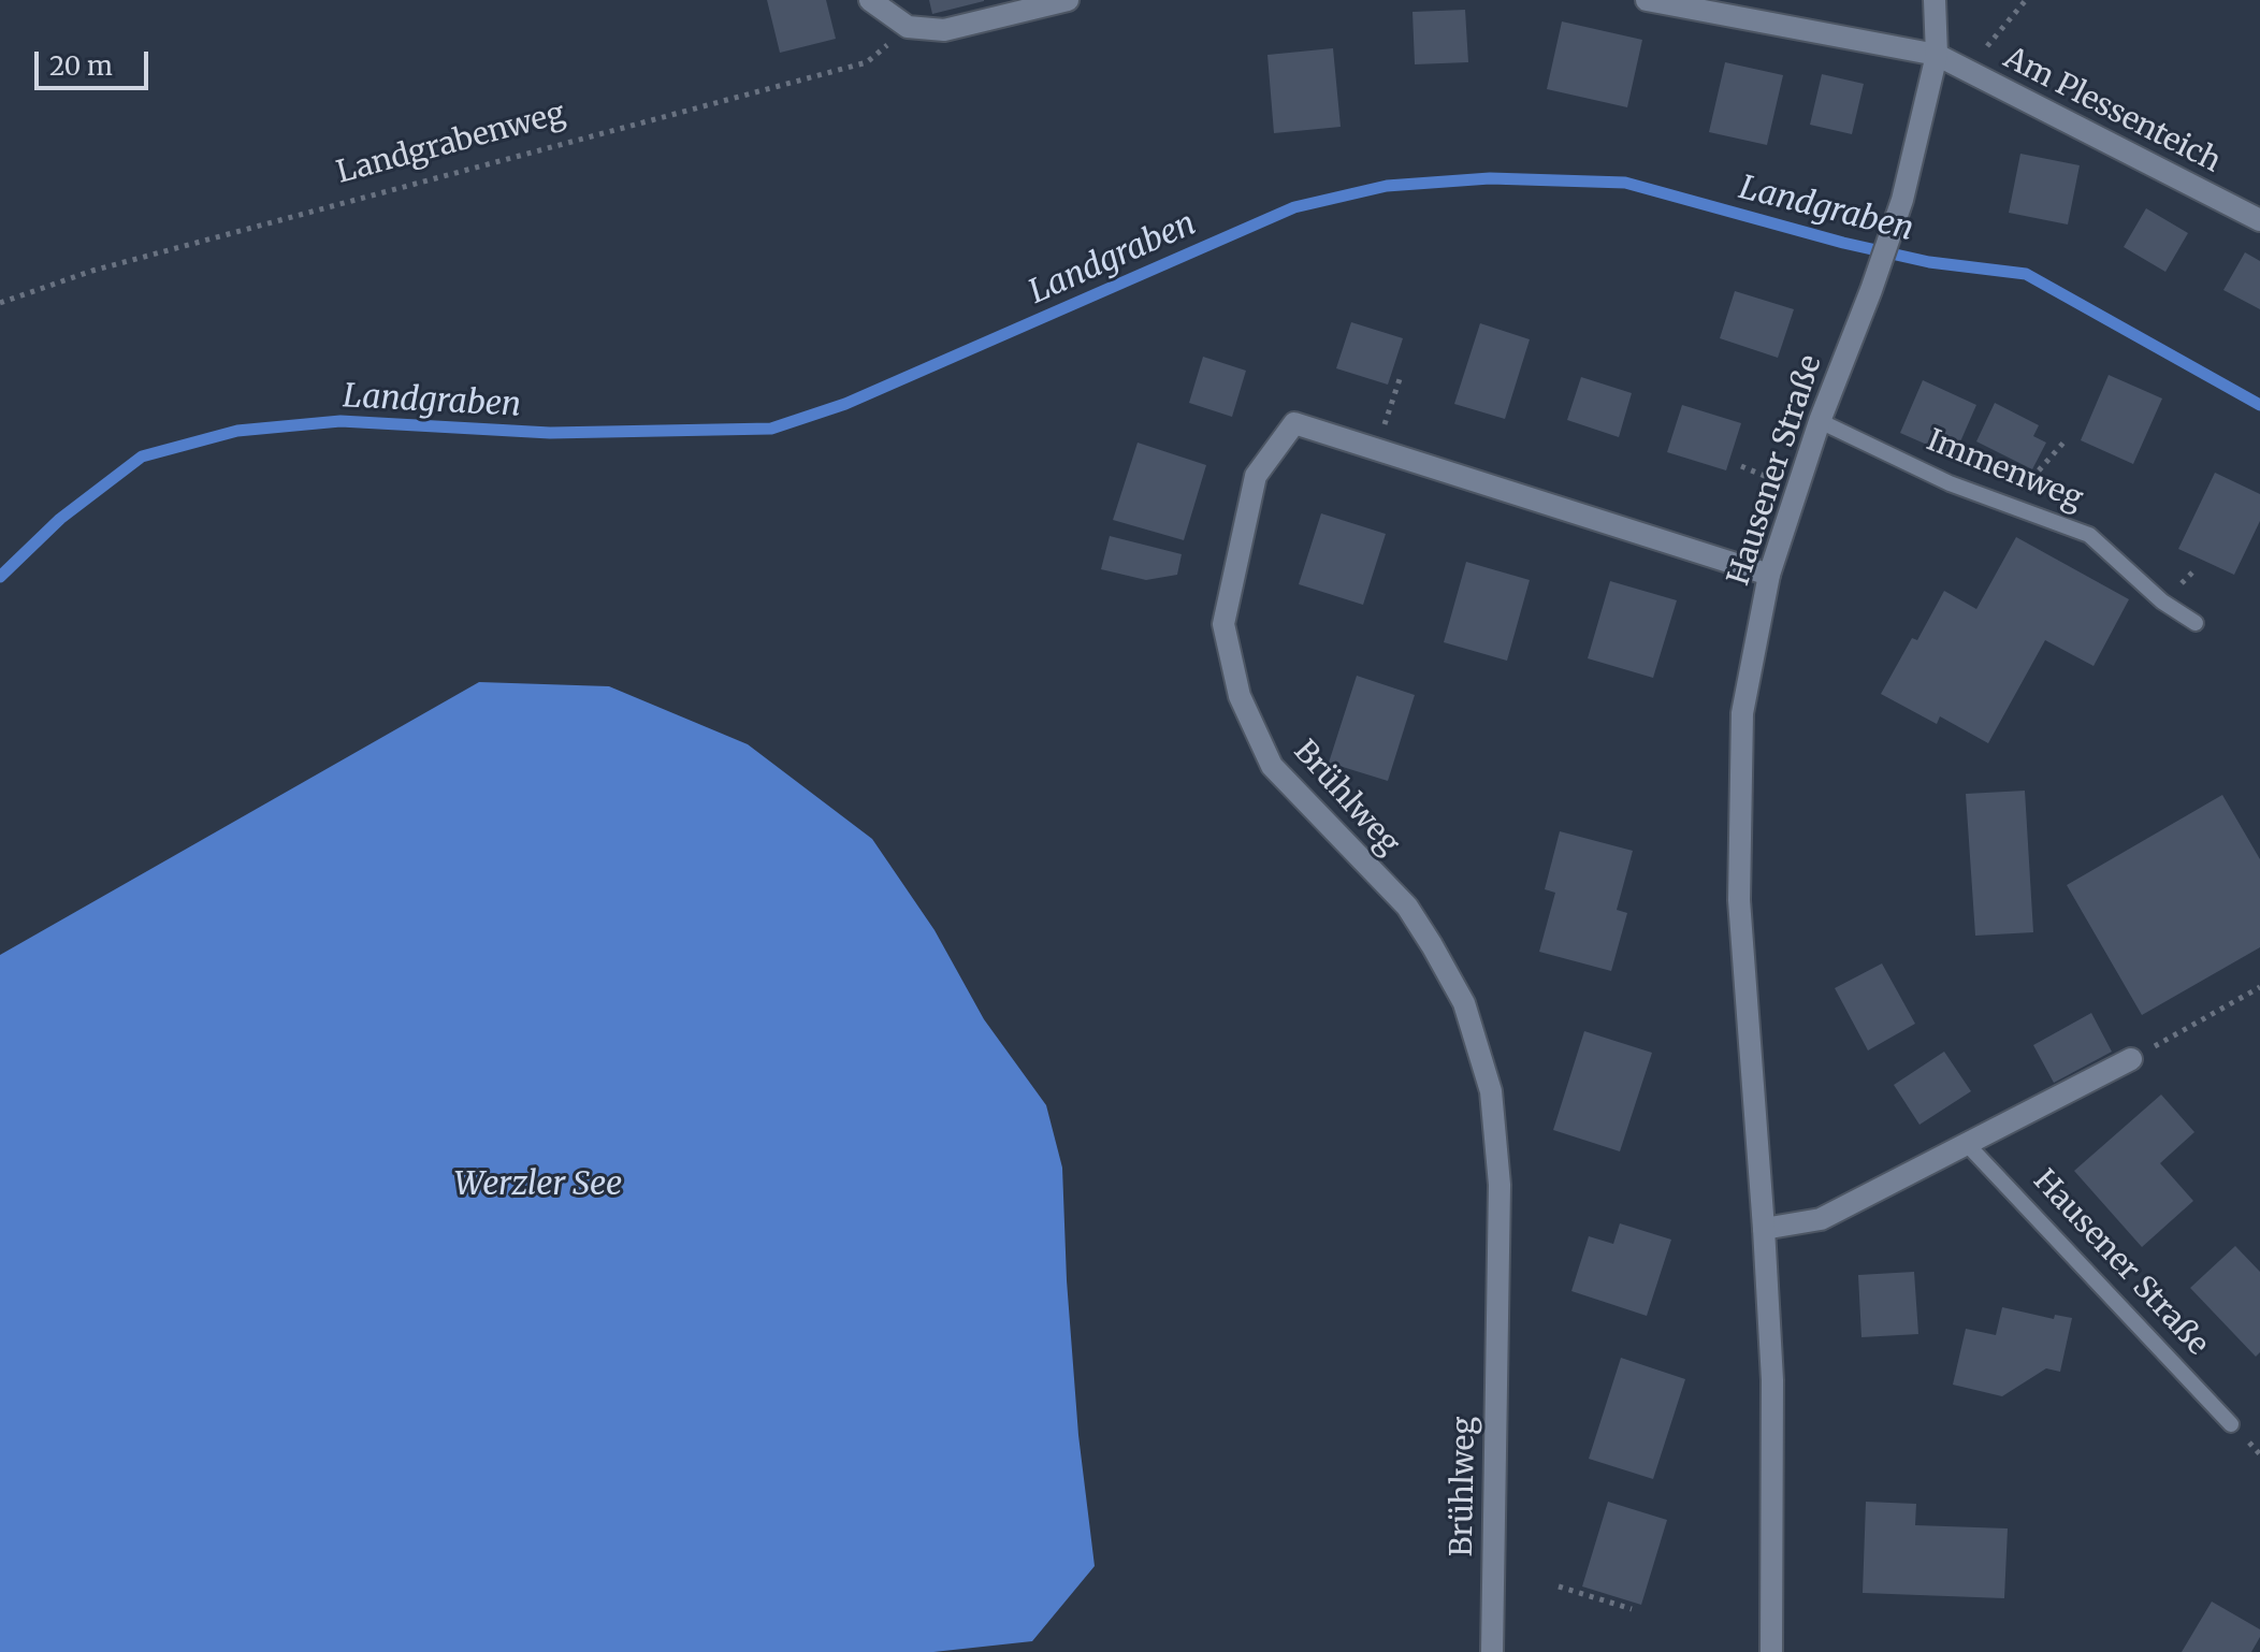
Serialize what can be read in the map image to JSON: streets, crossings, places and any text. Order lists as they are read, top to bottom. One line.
{"streets":{"street":["Am Plessenteich","Hausener Straße","Brühlweg"],"lane":["Immenweg"],"path":["Landgrabenweg"]},"crossings":[["Am Plessenteich","Hausener Straße"],["Hausener Straße","Immenweg"],["Hausener Straße","Brühlweg"]],"water":["Landgraben","Werzler See"],"scale_bar":"20 m"}
